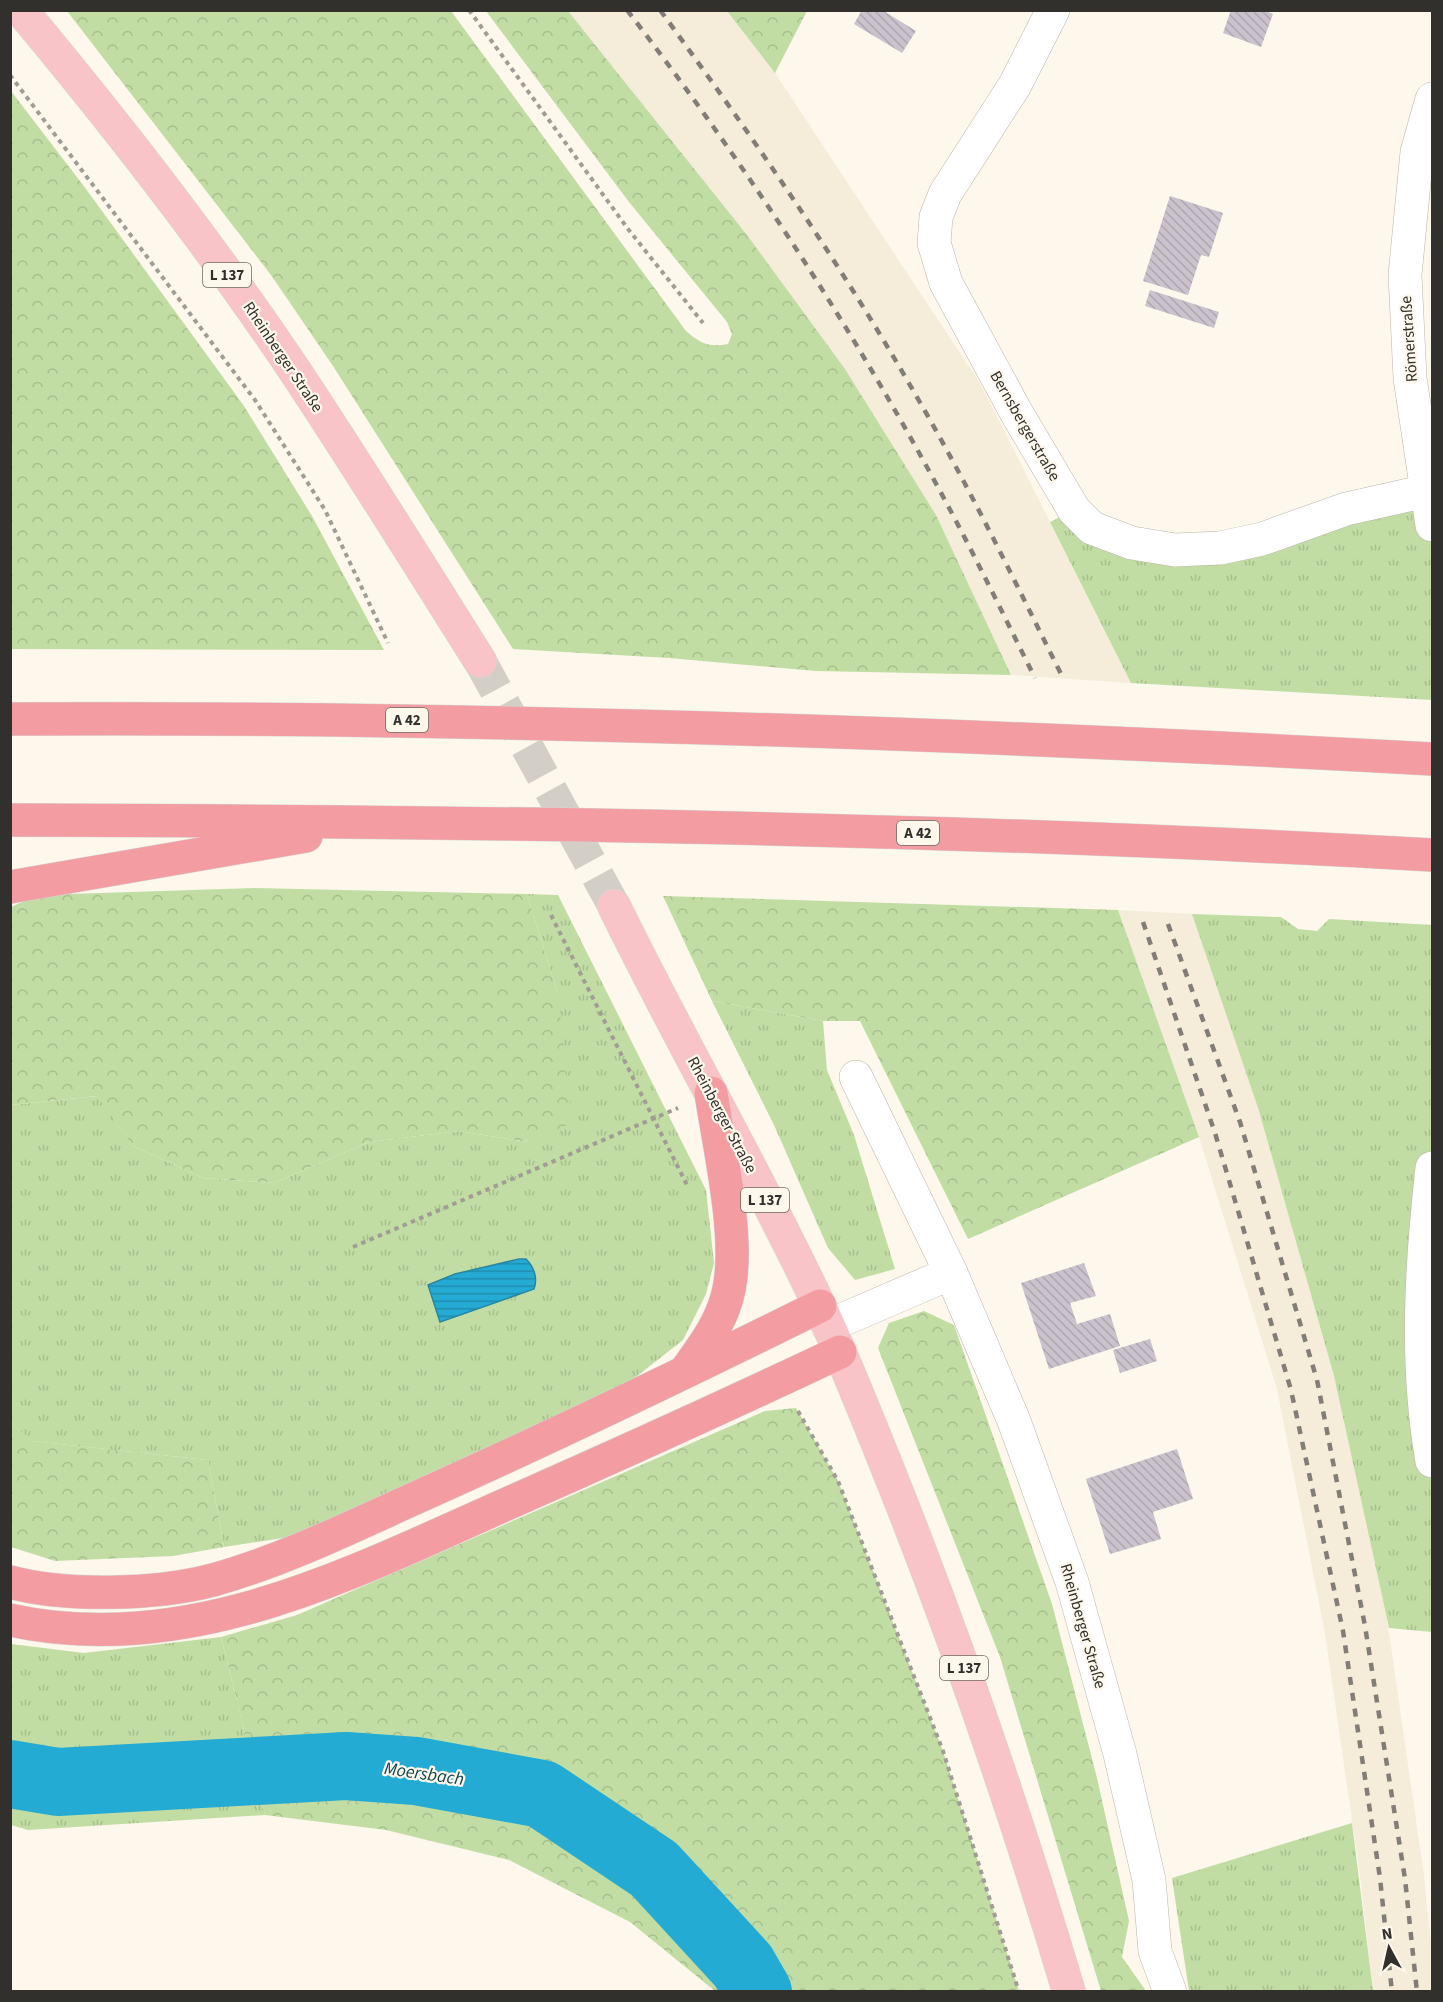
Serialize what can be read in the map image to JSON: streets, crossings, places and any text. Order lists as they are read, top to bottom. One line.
{"streets":{"highway":["A 42"],"main road":["L 137","Rheinberger Straße"],"street":["Römerstraße","Bernsbergerstraße"]},"crossings":[["Römerstraße","Bernsbergerstraße"]],"water":["Moersbach"],"north":"top"}
